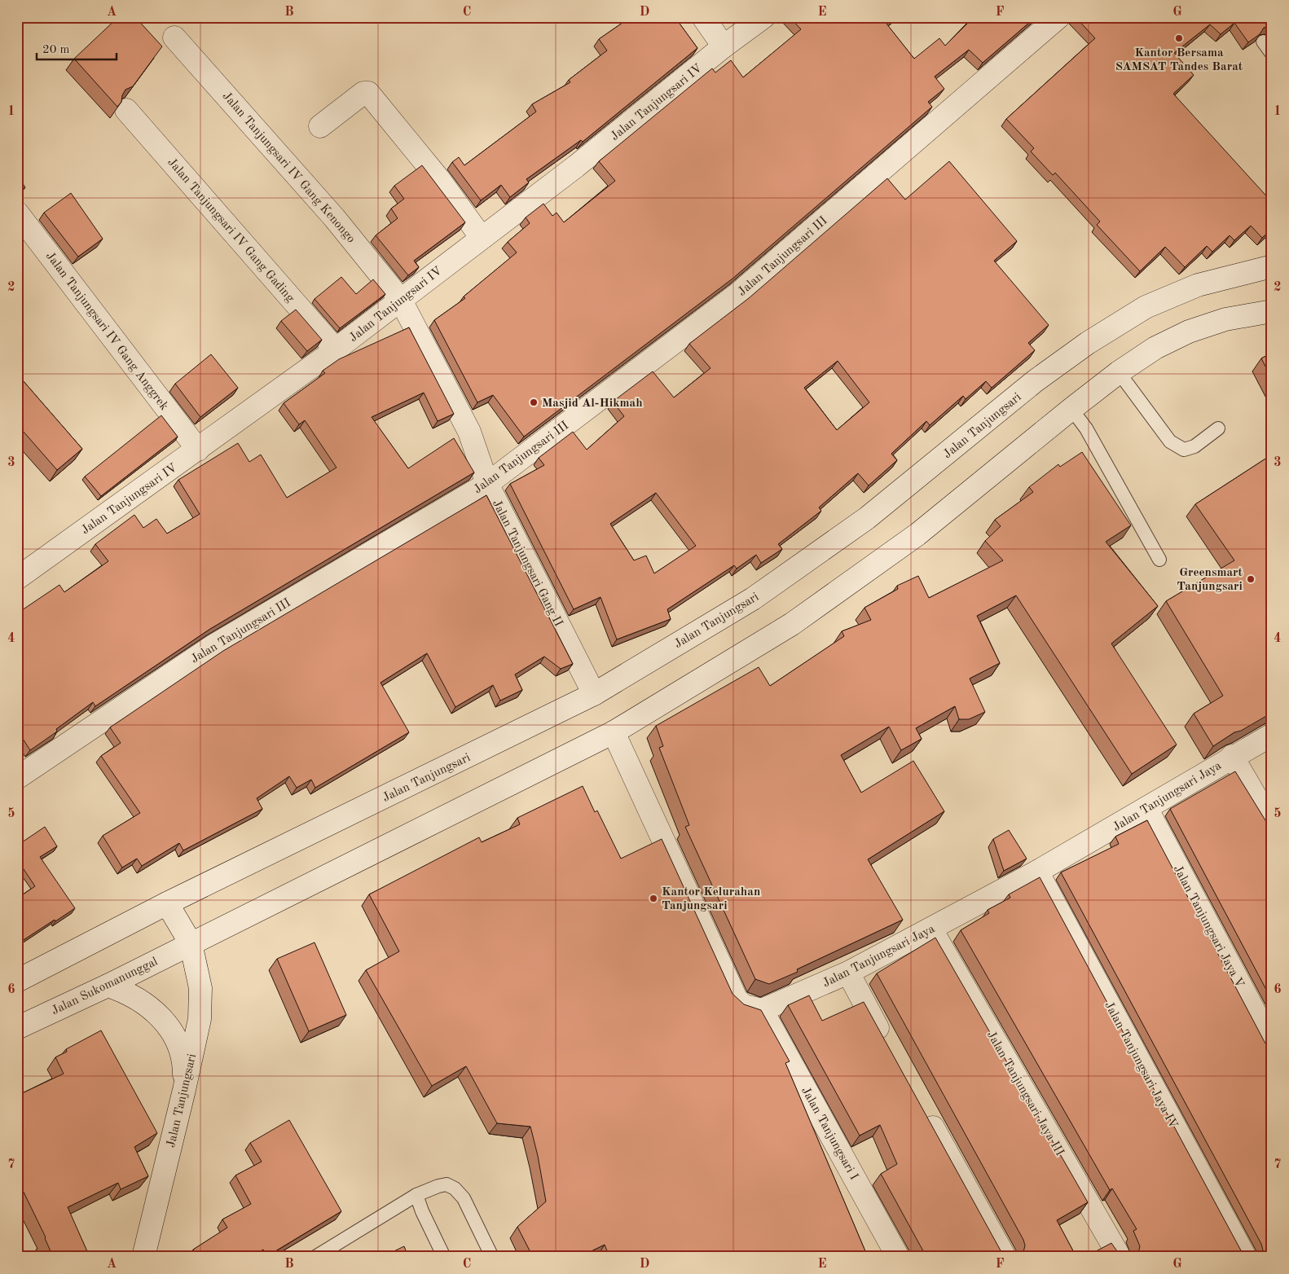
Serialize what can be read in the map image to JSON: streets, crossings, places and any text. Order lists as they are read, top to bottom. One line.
{"streets":{"street":["Jalan Tanjungsari IV","Jalan Tanjungsari IV Gang Kenongo","Jalan Tanjungsari IV Gang Gading","Jalan Tanjungsari III","Jalan Tanjungsari IV Gang Anggrek","Jalan Tanjungsari","Jalan Tanjungsari Gang II","Jalan Tanjungsari Jaya","Jalan Tanjungsari Jaya V","Jalan Sukomanunggal","Jalan Tanjungsari Jaya IV","Jalan Tanjungsari Jaya III","Jalan Tanjungsari I"]},"crossings":[["Jalan Tanjungsari IV","Jalan Tanjungsari IV Gang Kenongo"],["Jalan Tanjungsari IV","Jalan Tanjungsari IV Gang Gading"],["Jalan Tanjungsari IV","Jalan Tanjungsari IV Gang Anggrek"],["Jalan Tanjungsari IV","Jalan Tanjungsari Gang II"],["Jalan Tanjungsari IV Gang Kenongo","Jalan Tanjungsari Gang II"],["Jalan Tanjungsari III","Jalan Tanjungsari Gang II"],["Jalan Tanjungsari","Jalan Tanjungsari Gang II"],["Jalan Tanjungsari","Jalan Sukomanunggal"],["Jalan Tanjungsari Jaya","Jalan Tanjungsari Jaya V"],["Jalan Tanjungsari Jaya","Jalan Tanjungsari Jaya IV"],["Jalan Tanjungsari Jaya","Jalan Tanjungsari Jaya III"],["Jalan Tanjungsari Jaya","Jalan Tanjungsari I"]],"places":["Kantor Bersama SAMSAT Tandes Barat","Masjid Al-Hikmah","Greensmart Tanjungsari","Kantor Kelurahan Tanjungsari"],"scale_bar":"20 m","grid":{"columns":["A","B","C","D","E","F","G"],"rows":["1","2","3","4","5","6","7"]}}
